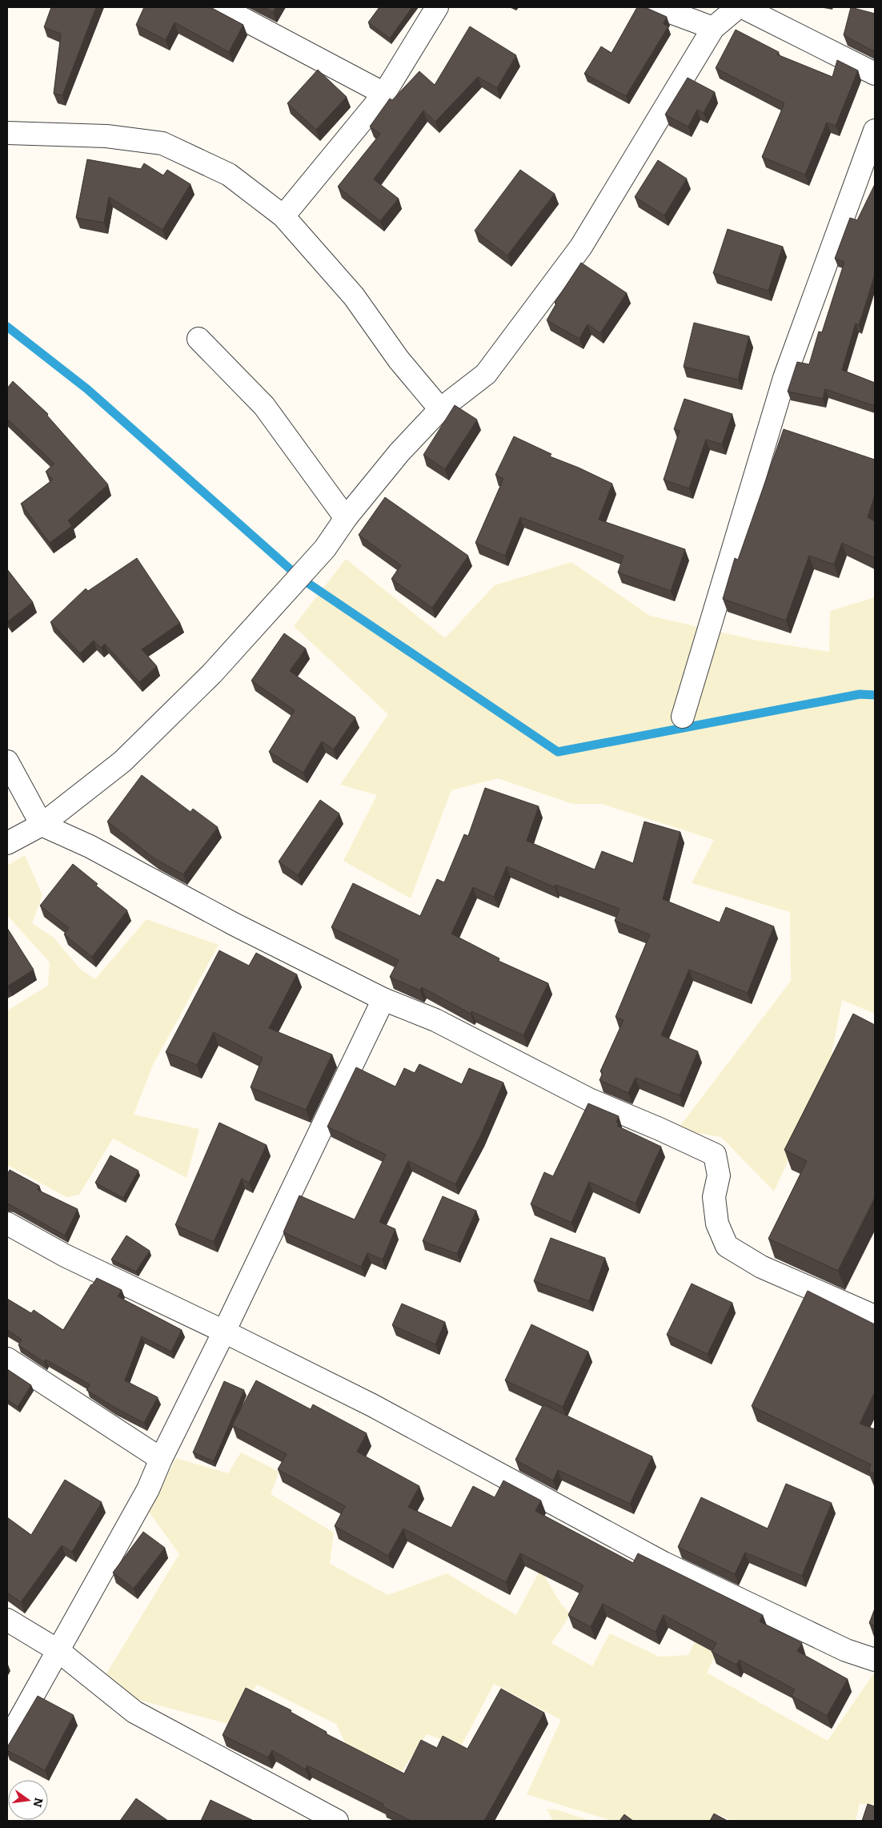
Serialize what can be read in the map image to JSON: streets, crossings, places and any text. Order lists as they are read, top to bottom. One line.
{"north":"right"}
